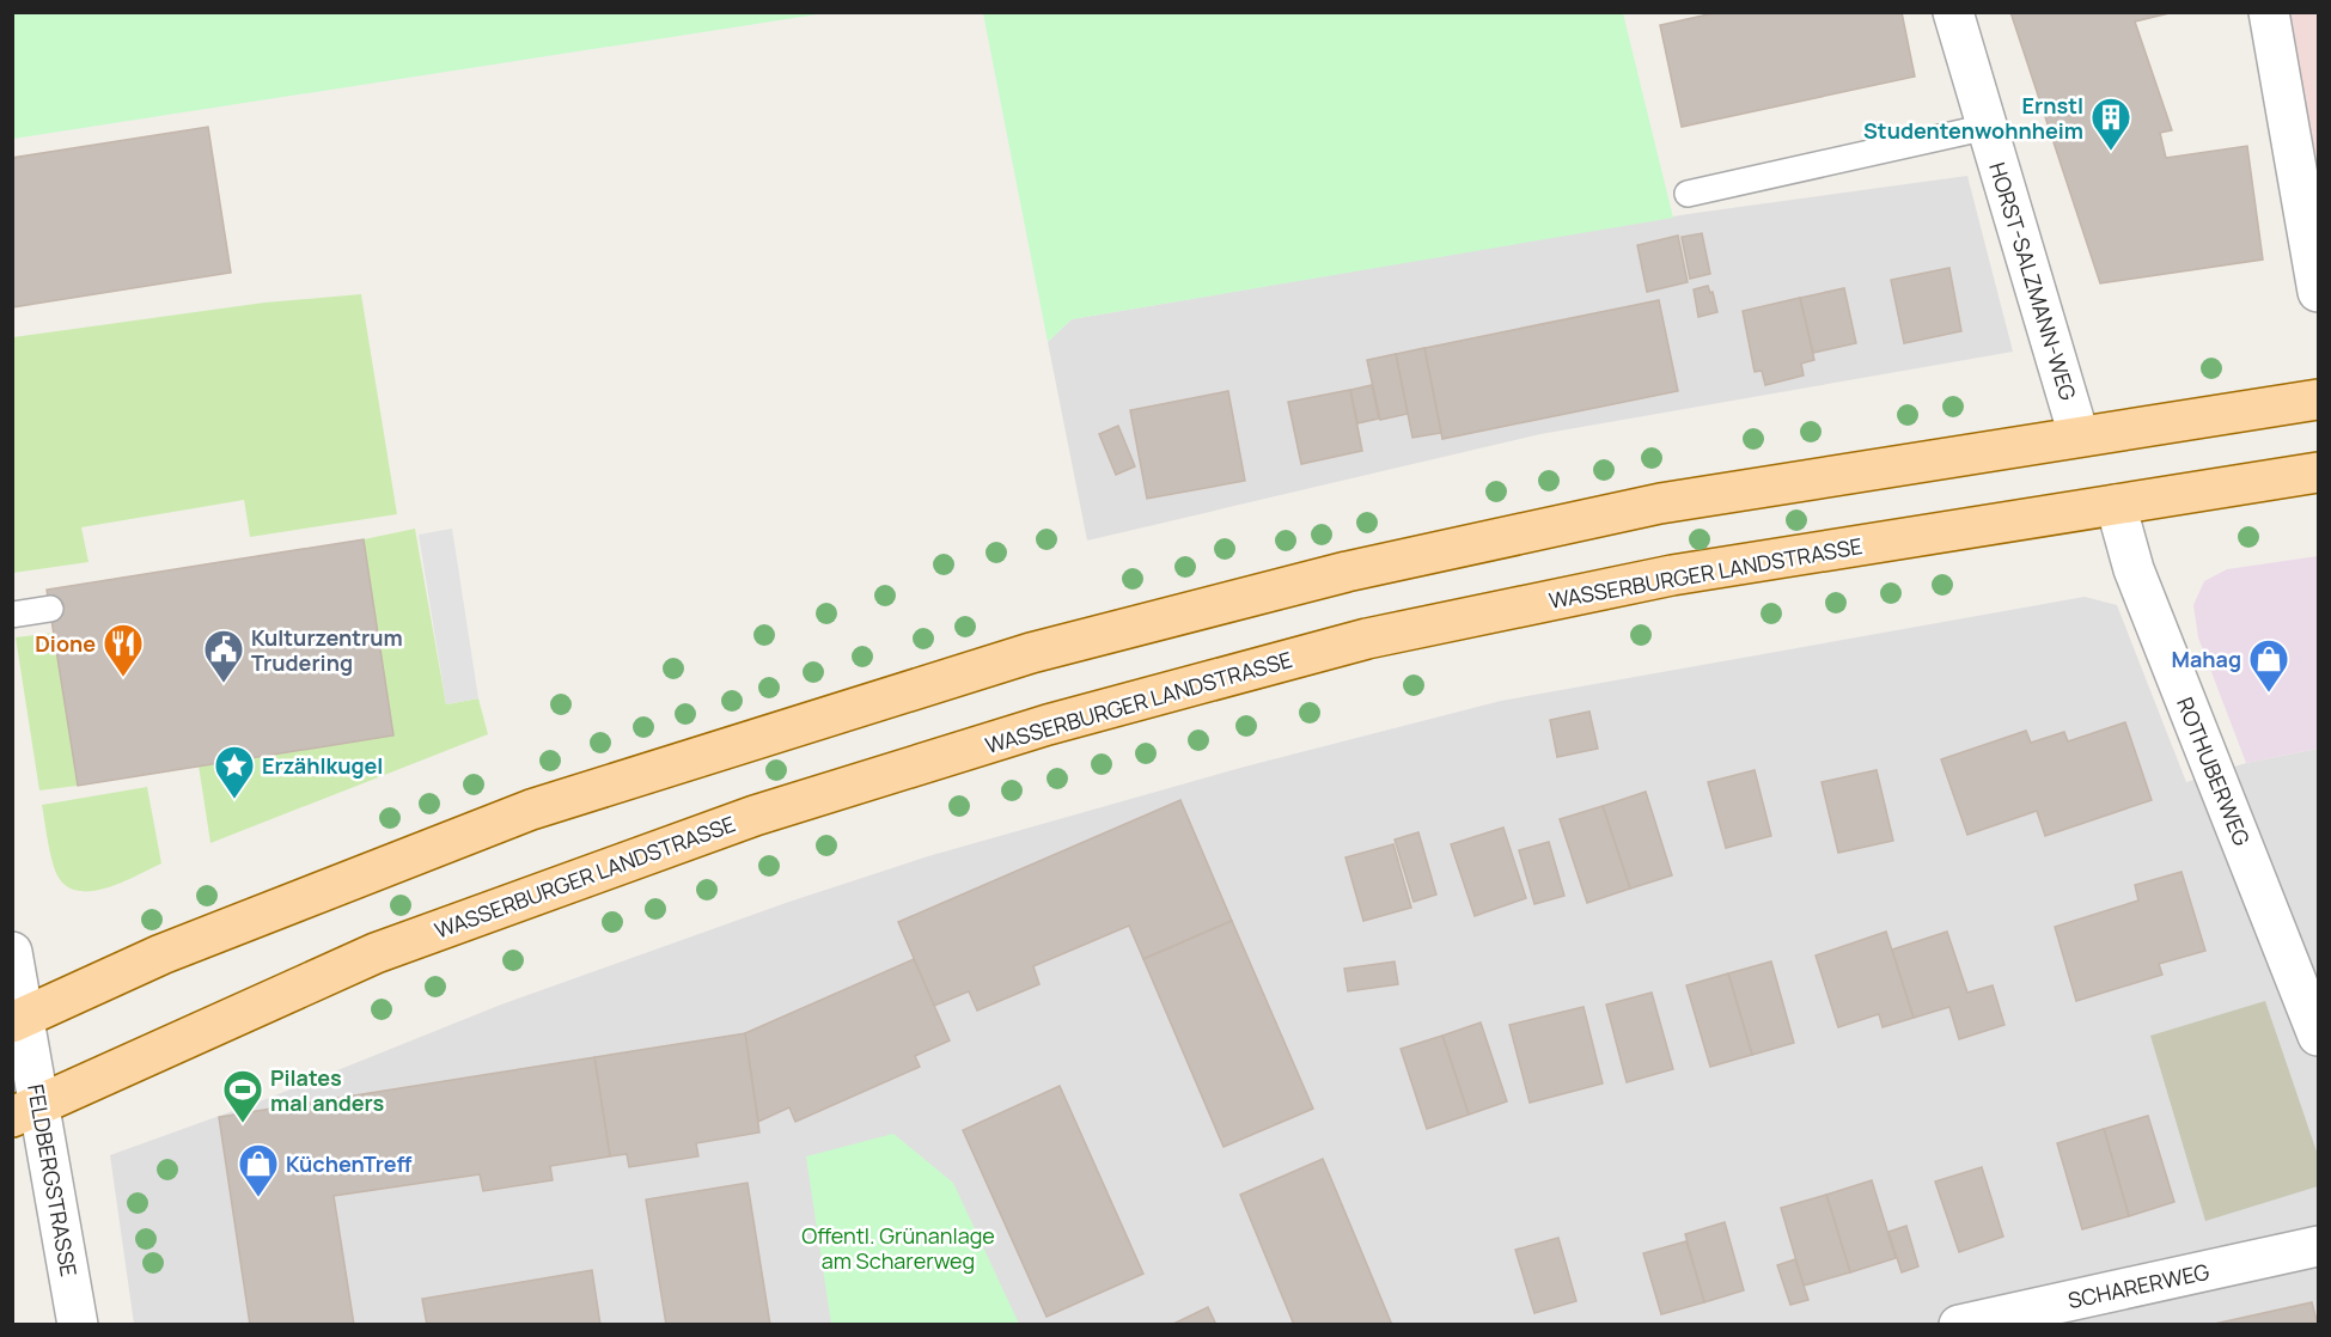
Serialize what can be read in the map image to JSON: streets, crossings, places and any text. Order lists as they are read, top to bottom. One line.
{"streets":{"main road":["WASSERBURGER LANDSTRASSE"],"street":["HORST-SALZMANN-WEG","ROTHUBERWEG","FELDBERGSTRASSE","SCHARERWEG"]},"crossings":[["WASSERBURGER LANDSTRASSE","ROTHUBERWEG"],["WASSERBURGER LANDSTRASSE","FELDBERGSTRASSE"]],"parks":["Offentl. Grünanlage am Scharerweg"],"places":{"building":["Ernstl Studentenwohnheim"],"restaurant":["Dione"],"public building":["Kulturzentrum Trudering"],"shop":["Mahag","KüchenTreff"],"place":["Erzählkugel"],"sports":["Pilates mal anders"]}}
